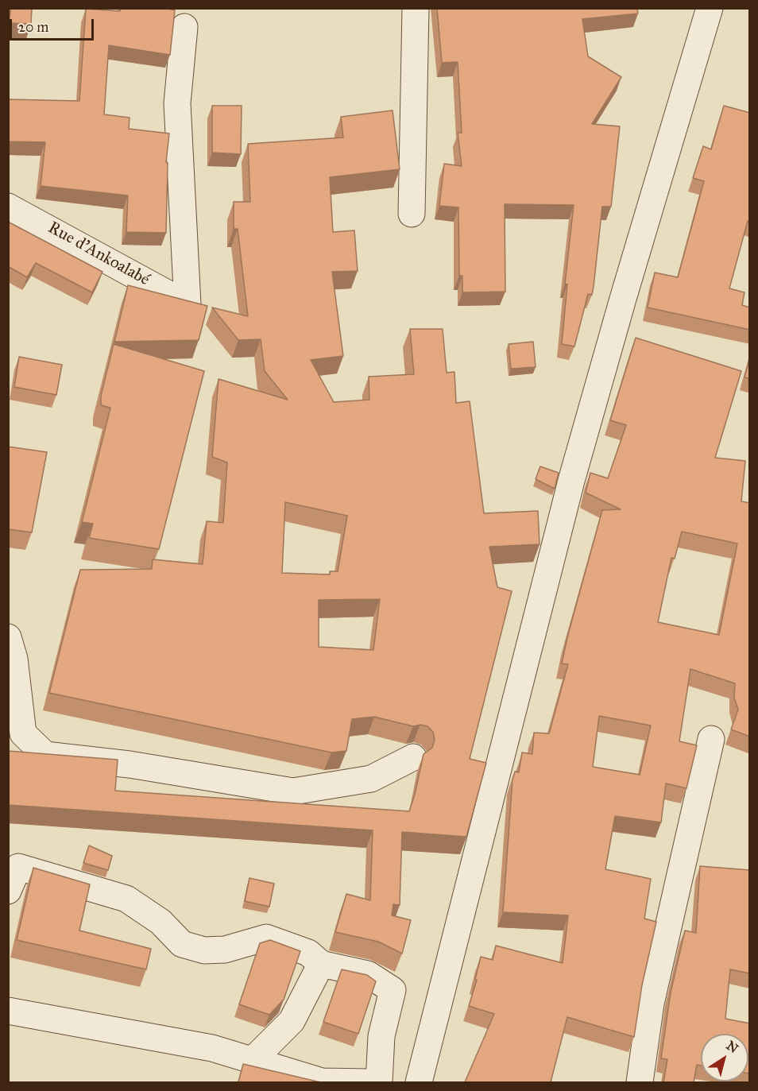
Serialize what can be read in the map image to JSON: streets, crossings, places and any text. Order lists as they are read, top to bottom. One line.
{"streets":{"street":["Rue d'Ankoalabé"]},"scale_bar":"20 m","north":"top right"}
